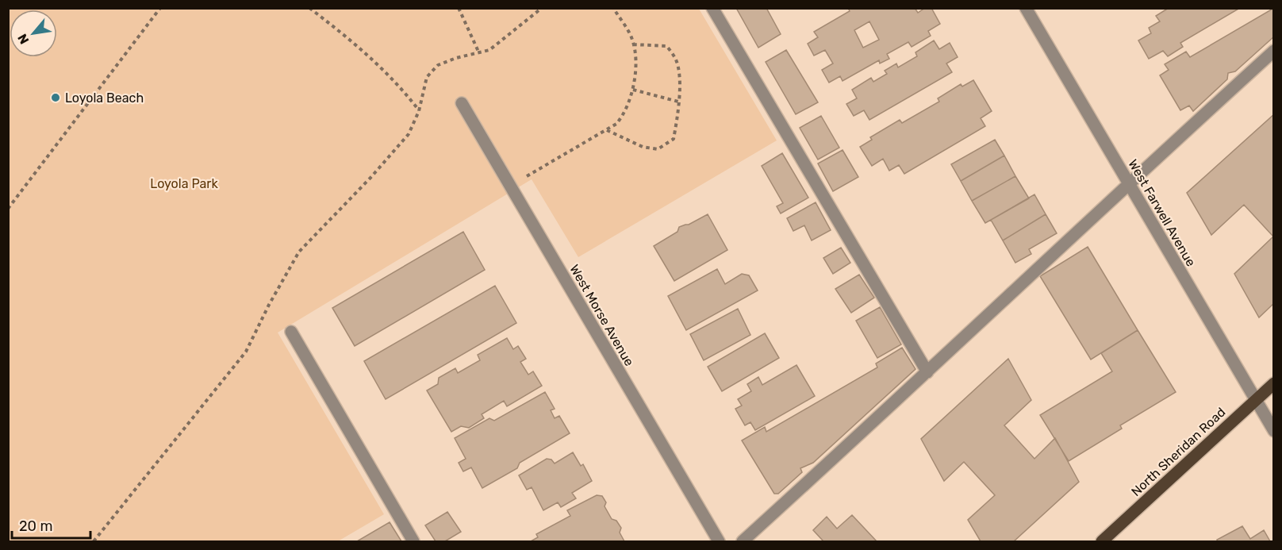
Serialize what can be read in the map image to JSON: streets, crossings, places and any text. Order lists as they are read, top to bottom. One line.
{"streets":{"main road":["North Sheridan Road"],"street":["West Farwell Avenue","West Morse Avenue"]},"crossings":[["West Farwell Avenue","North Sheridan Road"]],"parks":["Loyola Park"],"places":["Loyola Beach"],"scale_bar":"20 m","north":"bottom left"}
